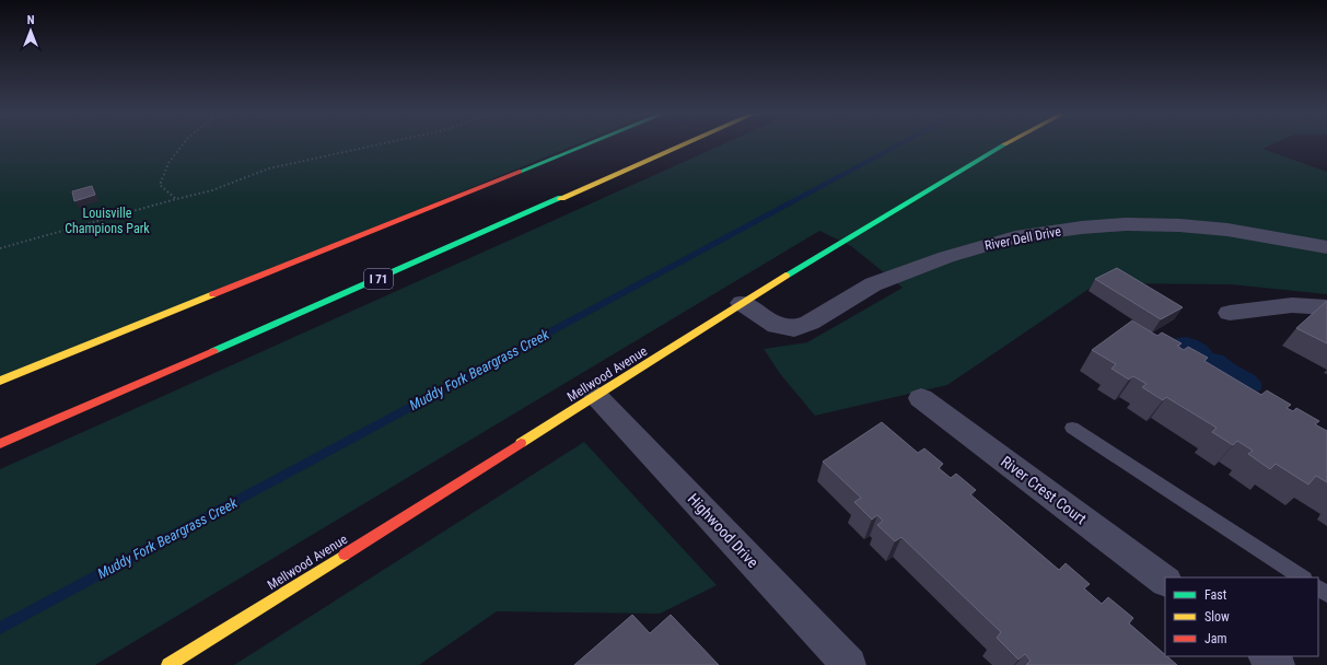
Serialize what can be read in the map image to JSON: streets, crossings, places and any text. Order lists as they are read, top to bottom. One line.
{"streets":{"main road":["I 71","Mellwood Avenue"],"street":["River Dell Drive","River Crest Court","Highwood Drive"]},"crossings":[["River Dell Drive","Mellwood Avenue"],["Mellwood Avenue","Highwood Drive"]],"water":["Muddy Fork Beargrass Creek"],"parks":["Louisville Champions Park"],"legend":["Fast","Slow","Jam"],"north":"top"}
